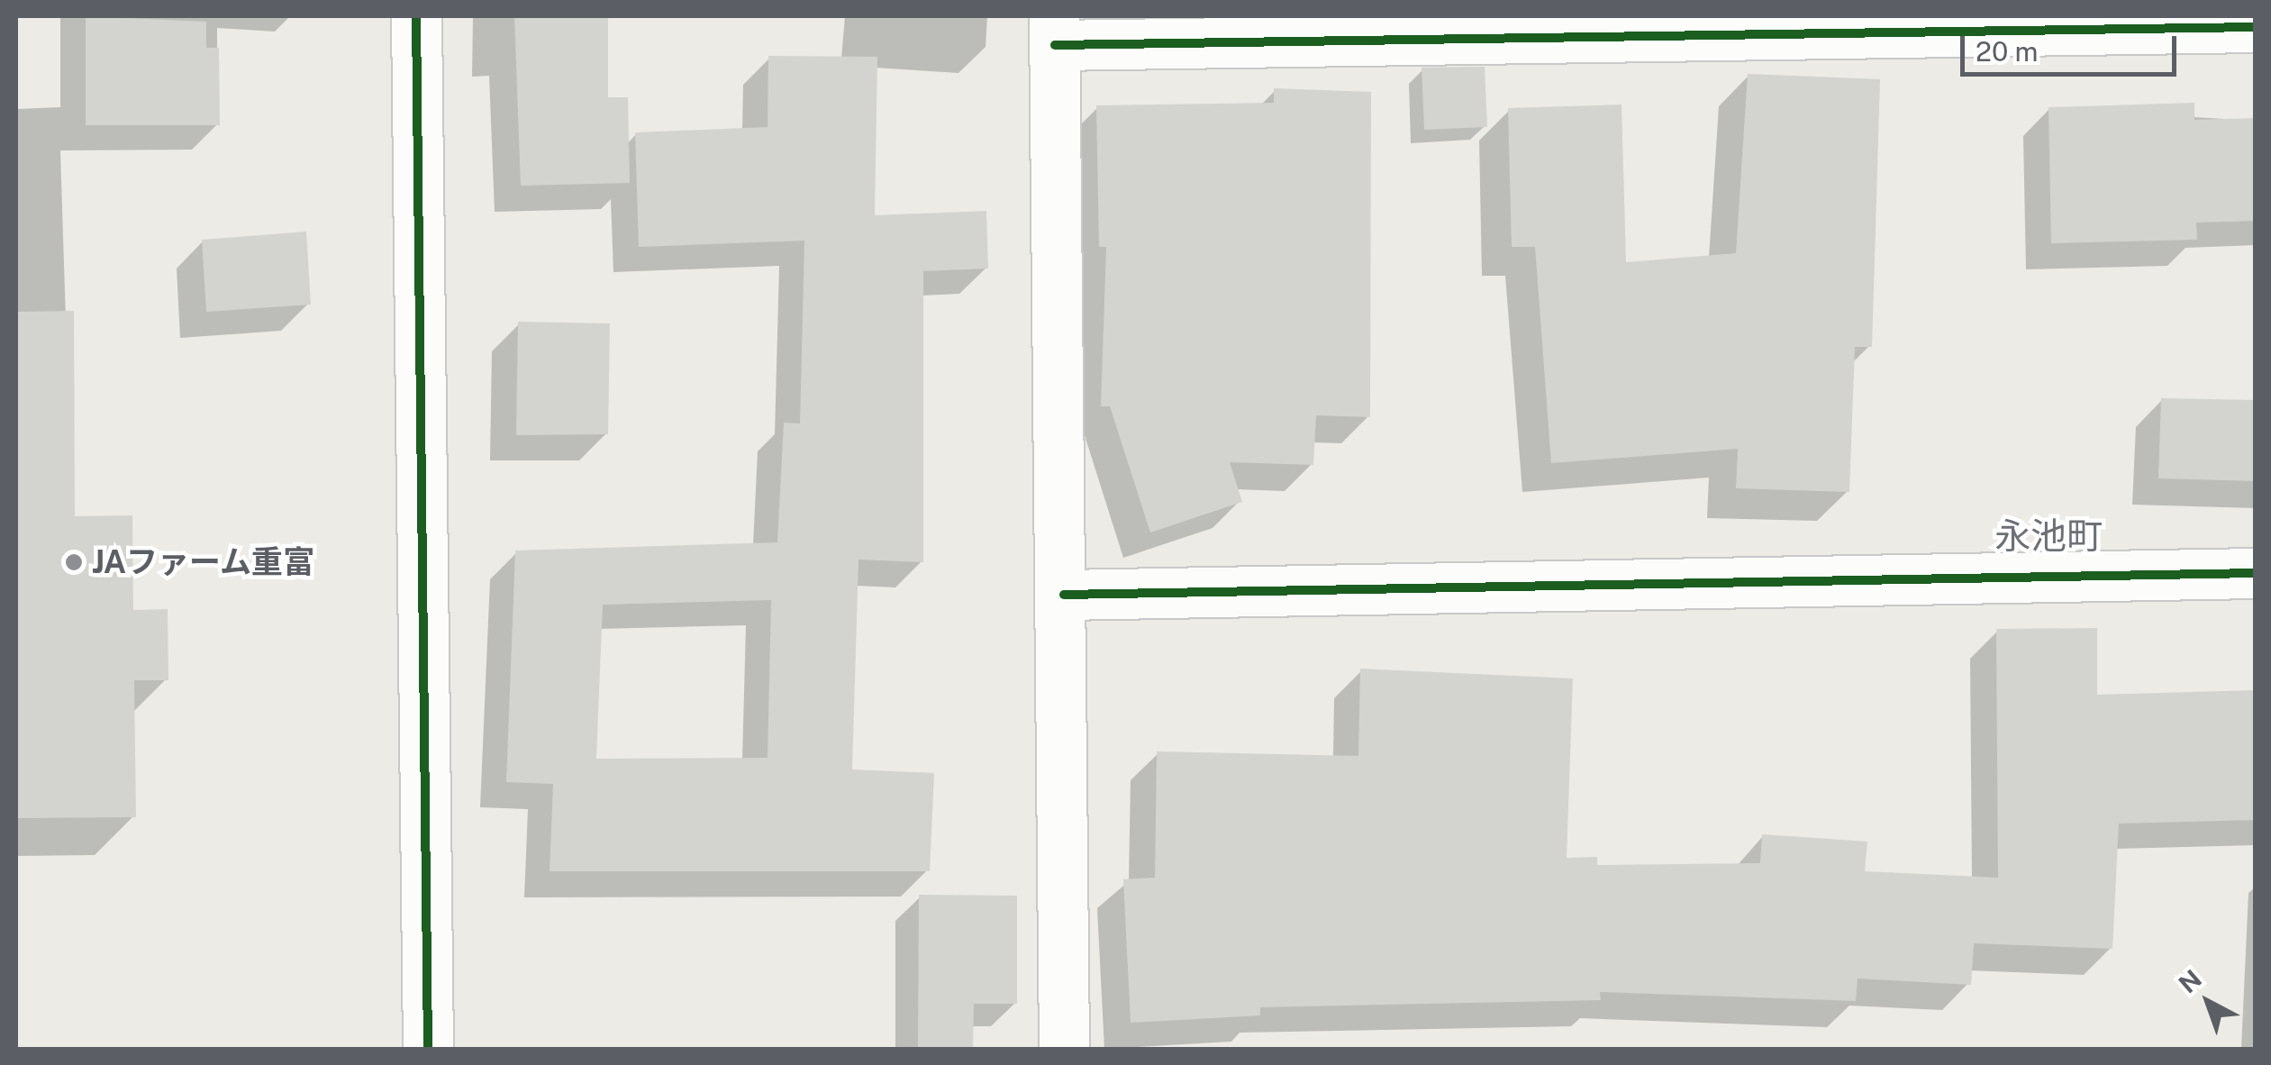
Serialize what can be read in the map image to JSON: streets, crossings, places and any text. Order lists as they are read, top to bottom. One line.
{"districts":["永池町"],"places":["JAファーム重富"],"scale_bar":"20 m","north":"top left"}
